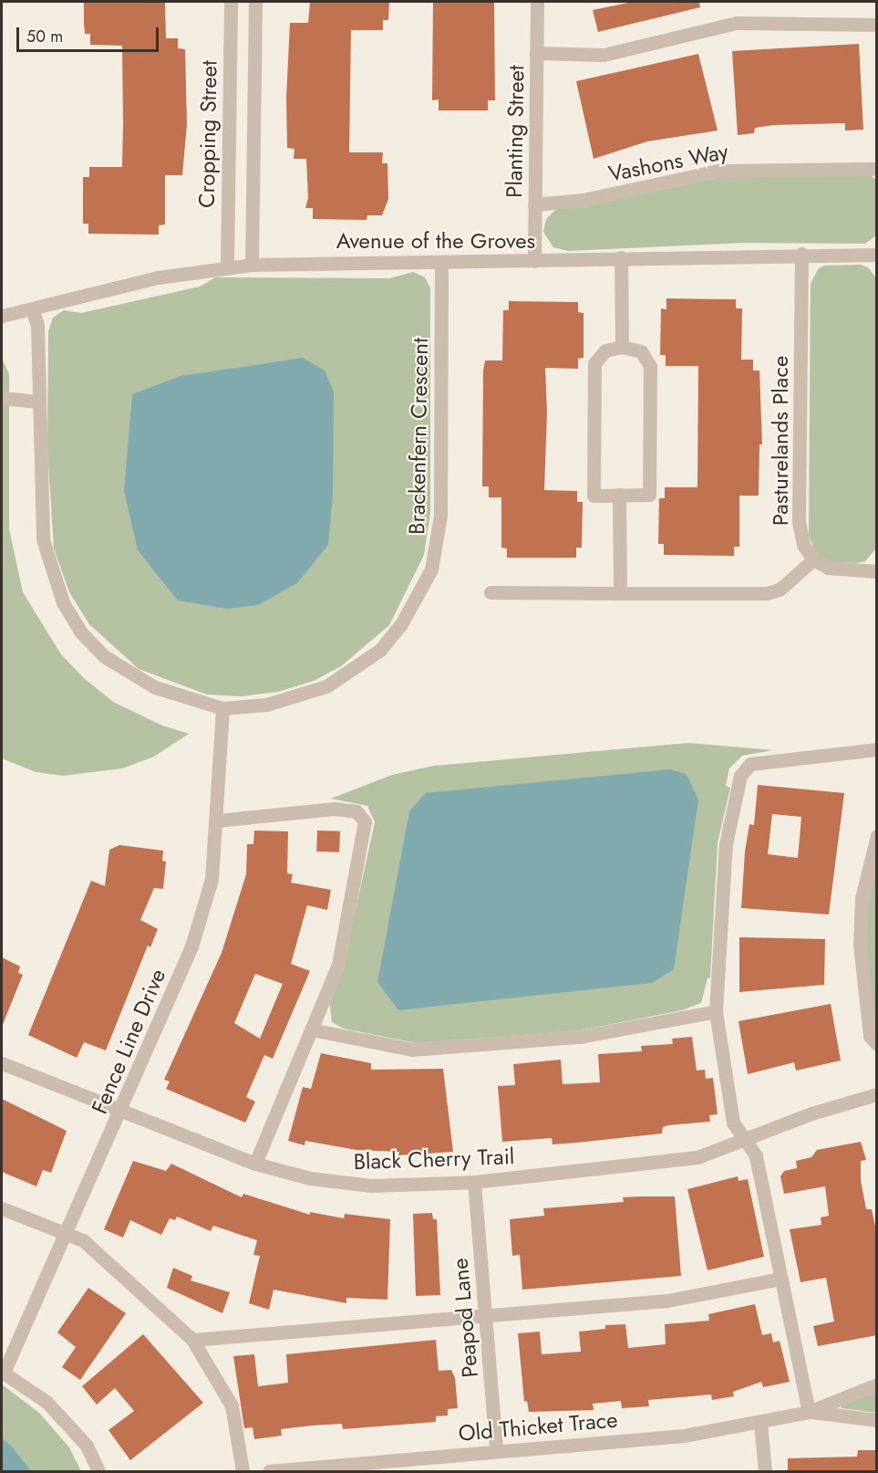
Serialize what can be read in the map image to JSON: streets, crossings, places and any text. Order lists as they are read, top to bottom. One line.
{"streets":{"street":["Planting Street","Cropping Street","Vashons Way","Avenue of the Groves","Brackenfern Crescent","Pasturelands Place","Fence Line Drive","Black Cherry Trail","Peapod Lane","Old Thicket Trace"]},"crossings":[["Planting Street","Vashons Way"],["Planting Street","Avenue of the Groves"],["Cropping Street","Avenue of the Groves"],["Avenue of the Groves","Brackenfern Crescent"],["Avenue of the Groves","Pasturelands Place"],["Brackenfern Crescent","Fence Line Drive"],["Fence Line Drive","Black Cherry Trail"],["Black Cherry Trail","Peapod Lane"],["Peapod Lane","Old Thicket Trace"]],"scale_bar":"50 m"}
